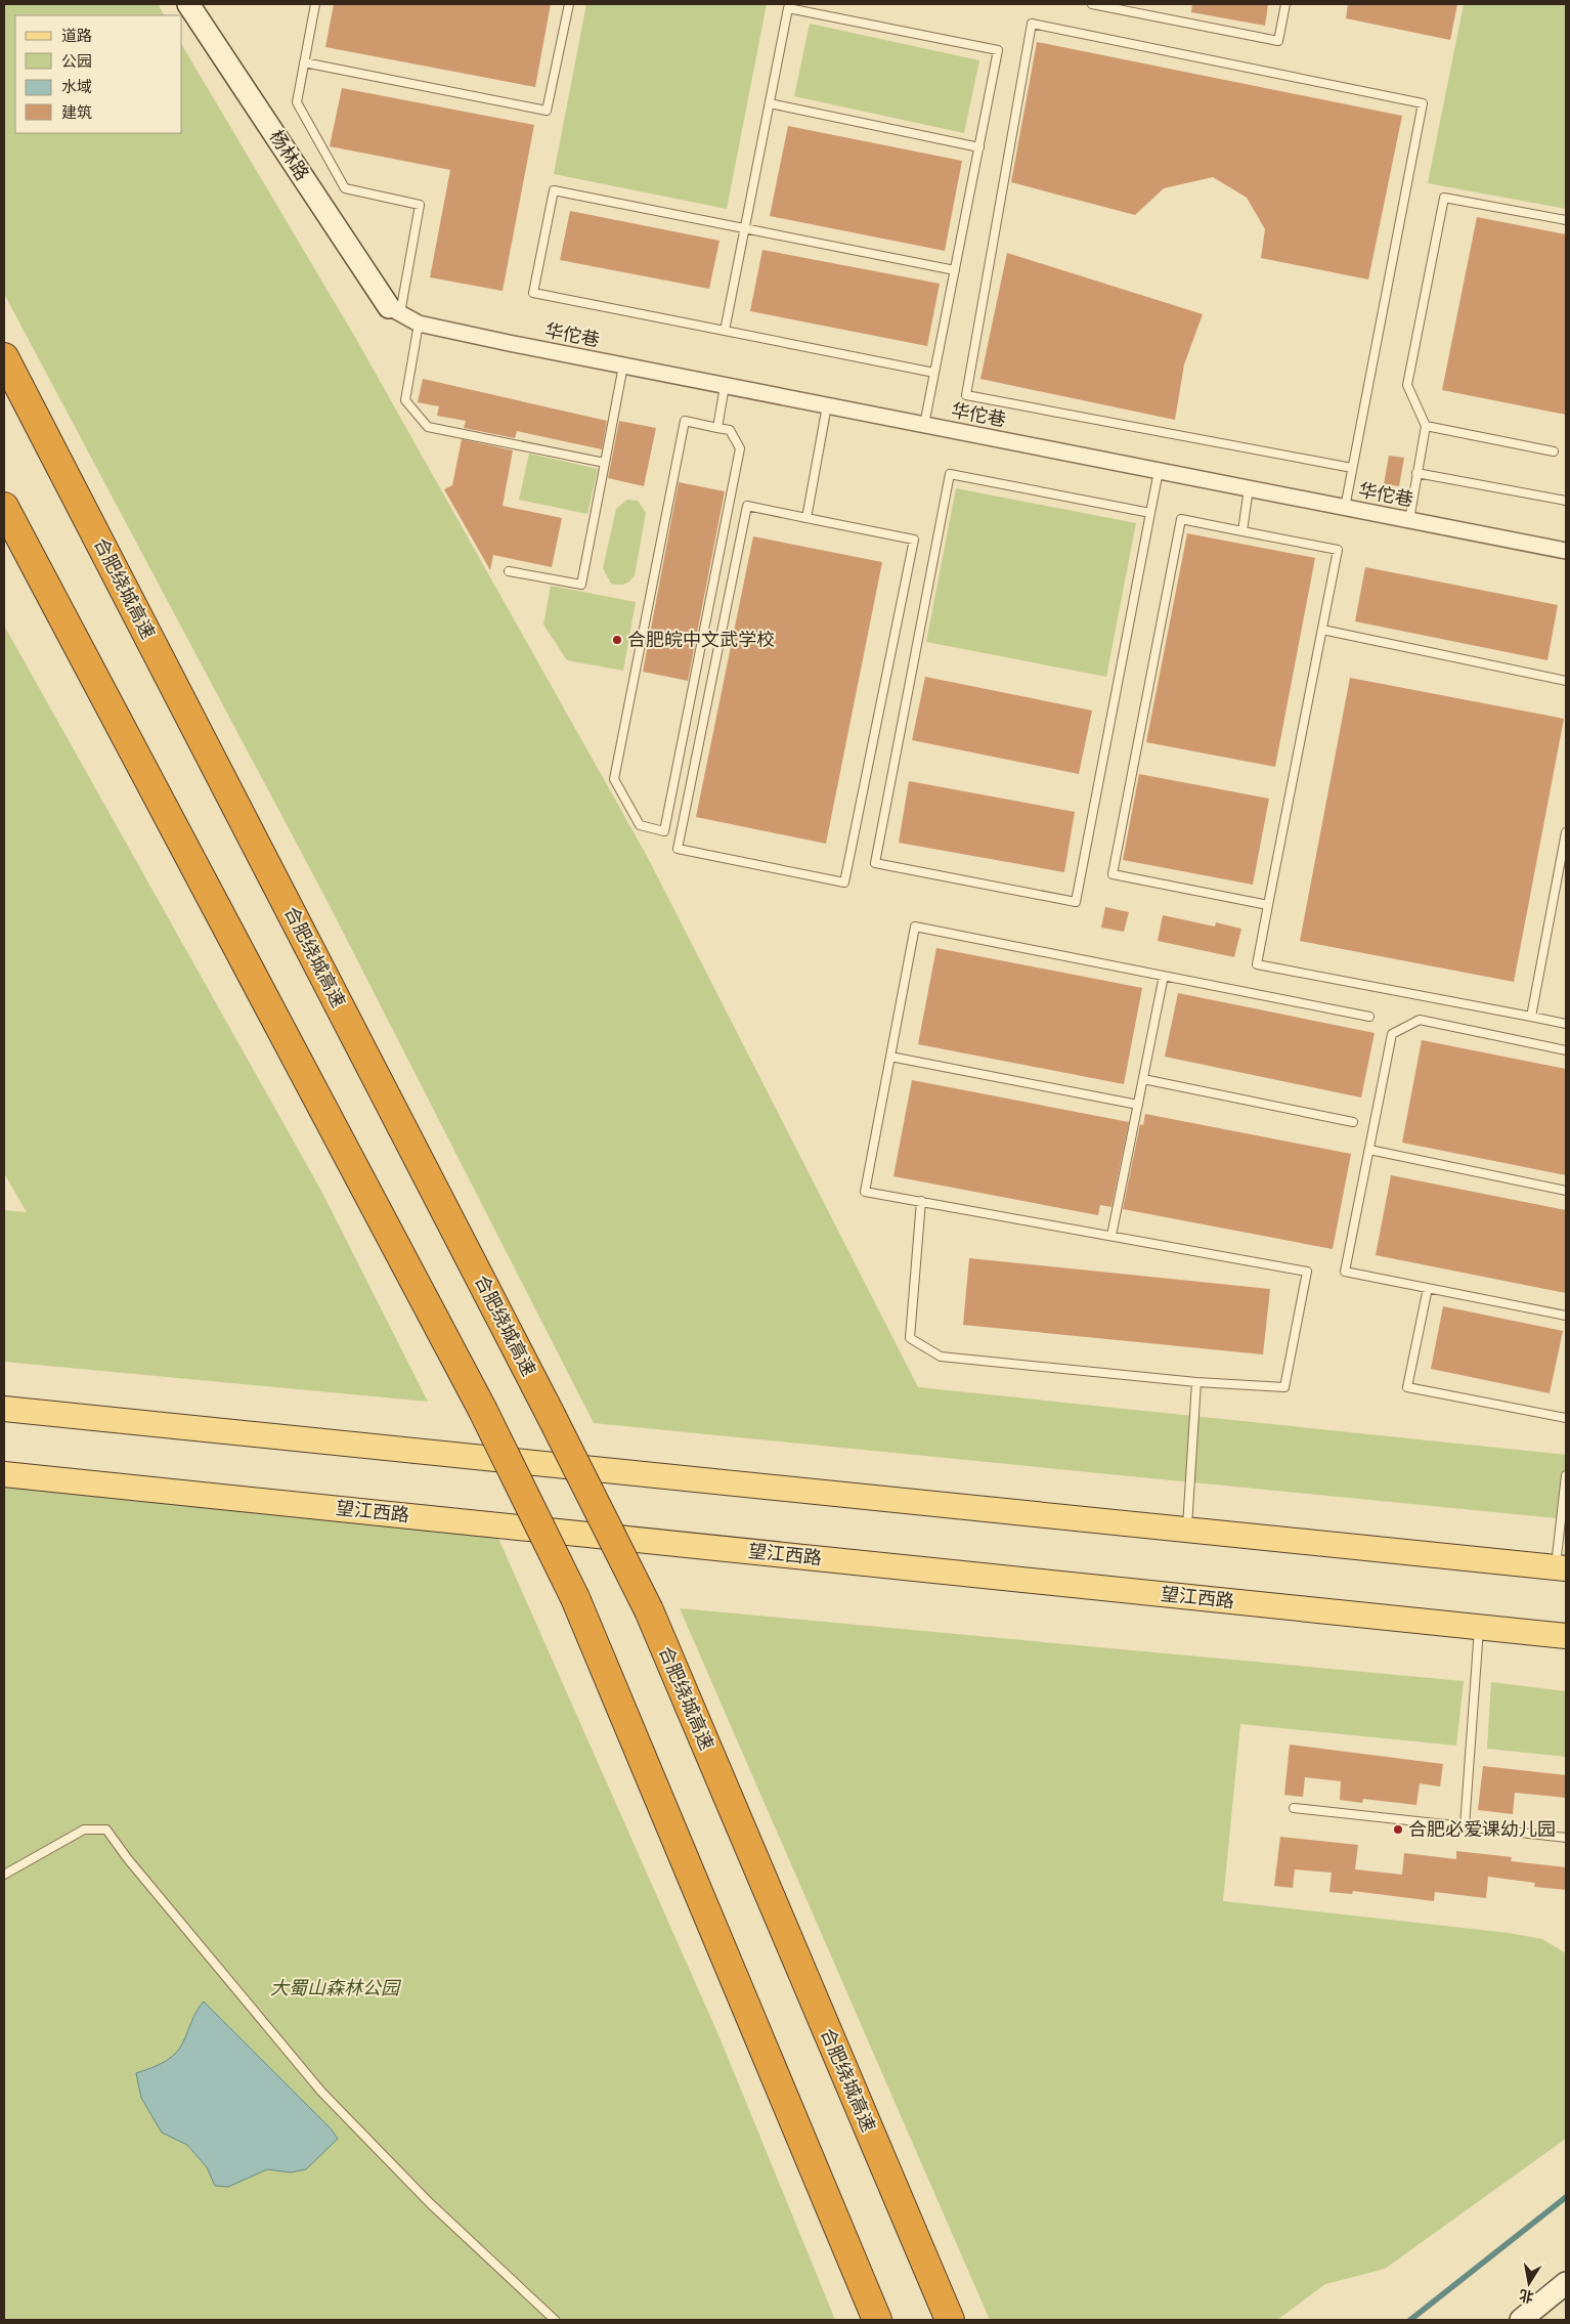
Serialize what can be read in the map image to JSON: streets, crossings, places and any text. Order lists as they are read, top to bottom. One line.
{"streets":{"highway":["合肥绕城高速"],"main road":["望江西路"],"street":["杨林路","华佗巷"]},"crossings":[["杨林路","华佗巷"]],"parks":["大蜀山森林公园"],"places":["合肥皖中文武学校","合肥必爱课幼儿园"],"legend":["道路","公园","水域","建筑"],"north":"bottom"}
